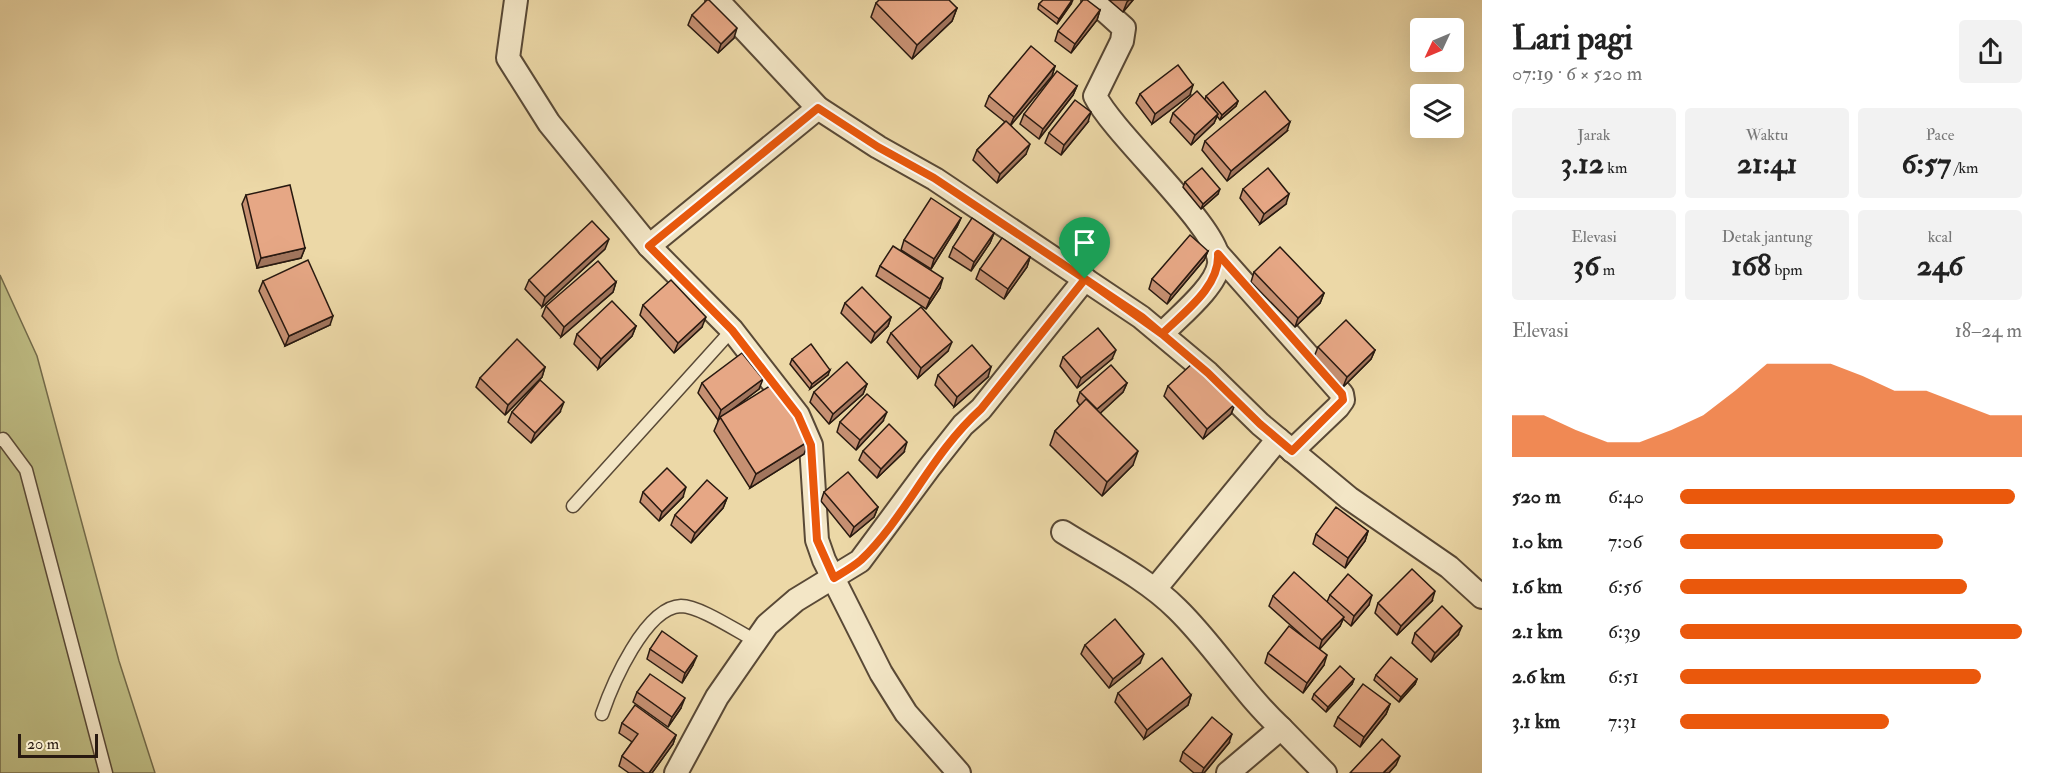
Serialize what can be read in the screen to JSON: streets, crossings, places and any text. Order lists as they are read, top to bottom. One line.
{"scale_bar":"20 m","north":"bottom left","page":{"heading":["Lari pagi","07:19 · 6 × 520 m"],"stats":[["Jarak","3.12 km"],["Waktu","21:41"],["Pace","6:57 /km"],["Elevasi","36 m"],["Detak jantung","168 bpm"],["kcal","246"]],"chart":["Elevasi","18–24 m"],"list":[{"name":"520 m","note":"6:40"},{"name":"1.0 km","note":"7:06"},{"name":"1.6 km","note":"6:56"},{"name":"2.1 km","note":"6:39"},{"name":"2.6 km","note":"6:51"},{"name":"3.1 km","note":"7:31"}],"scale":"20 m"}}
